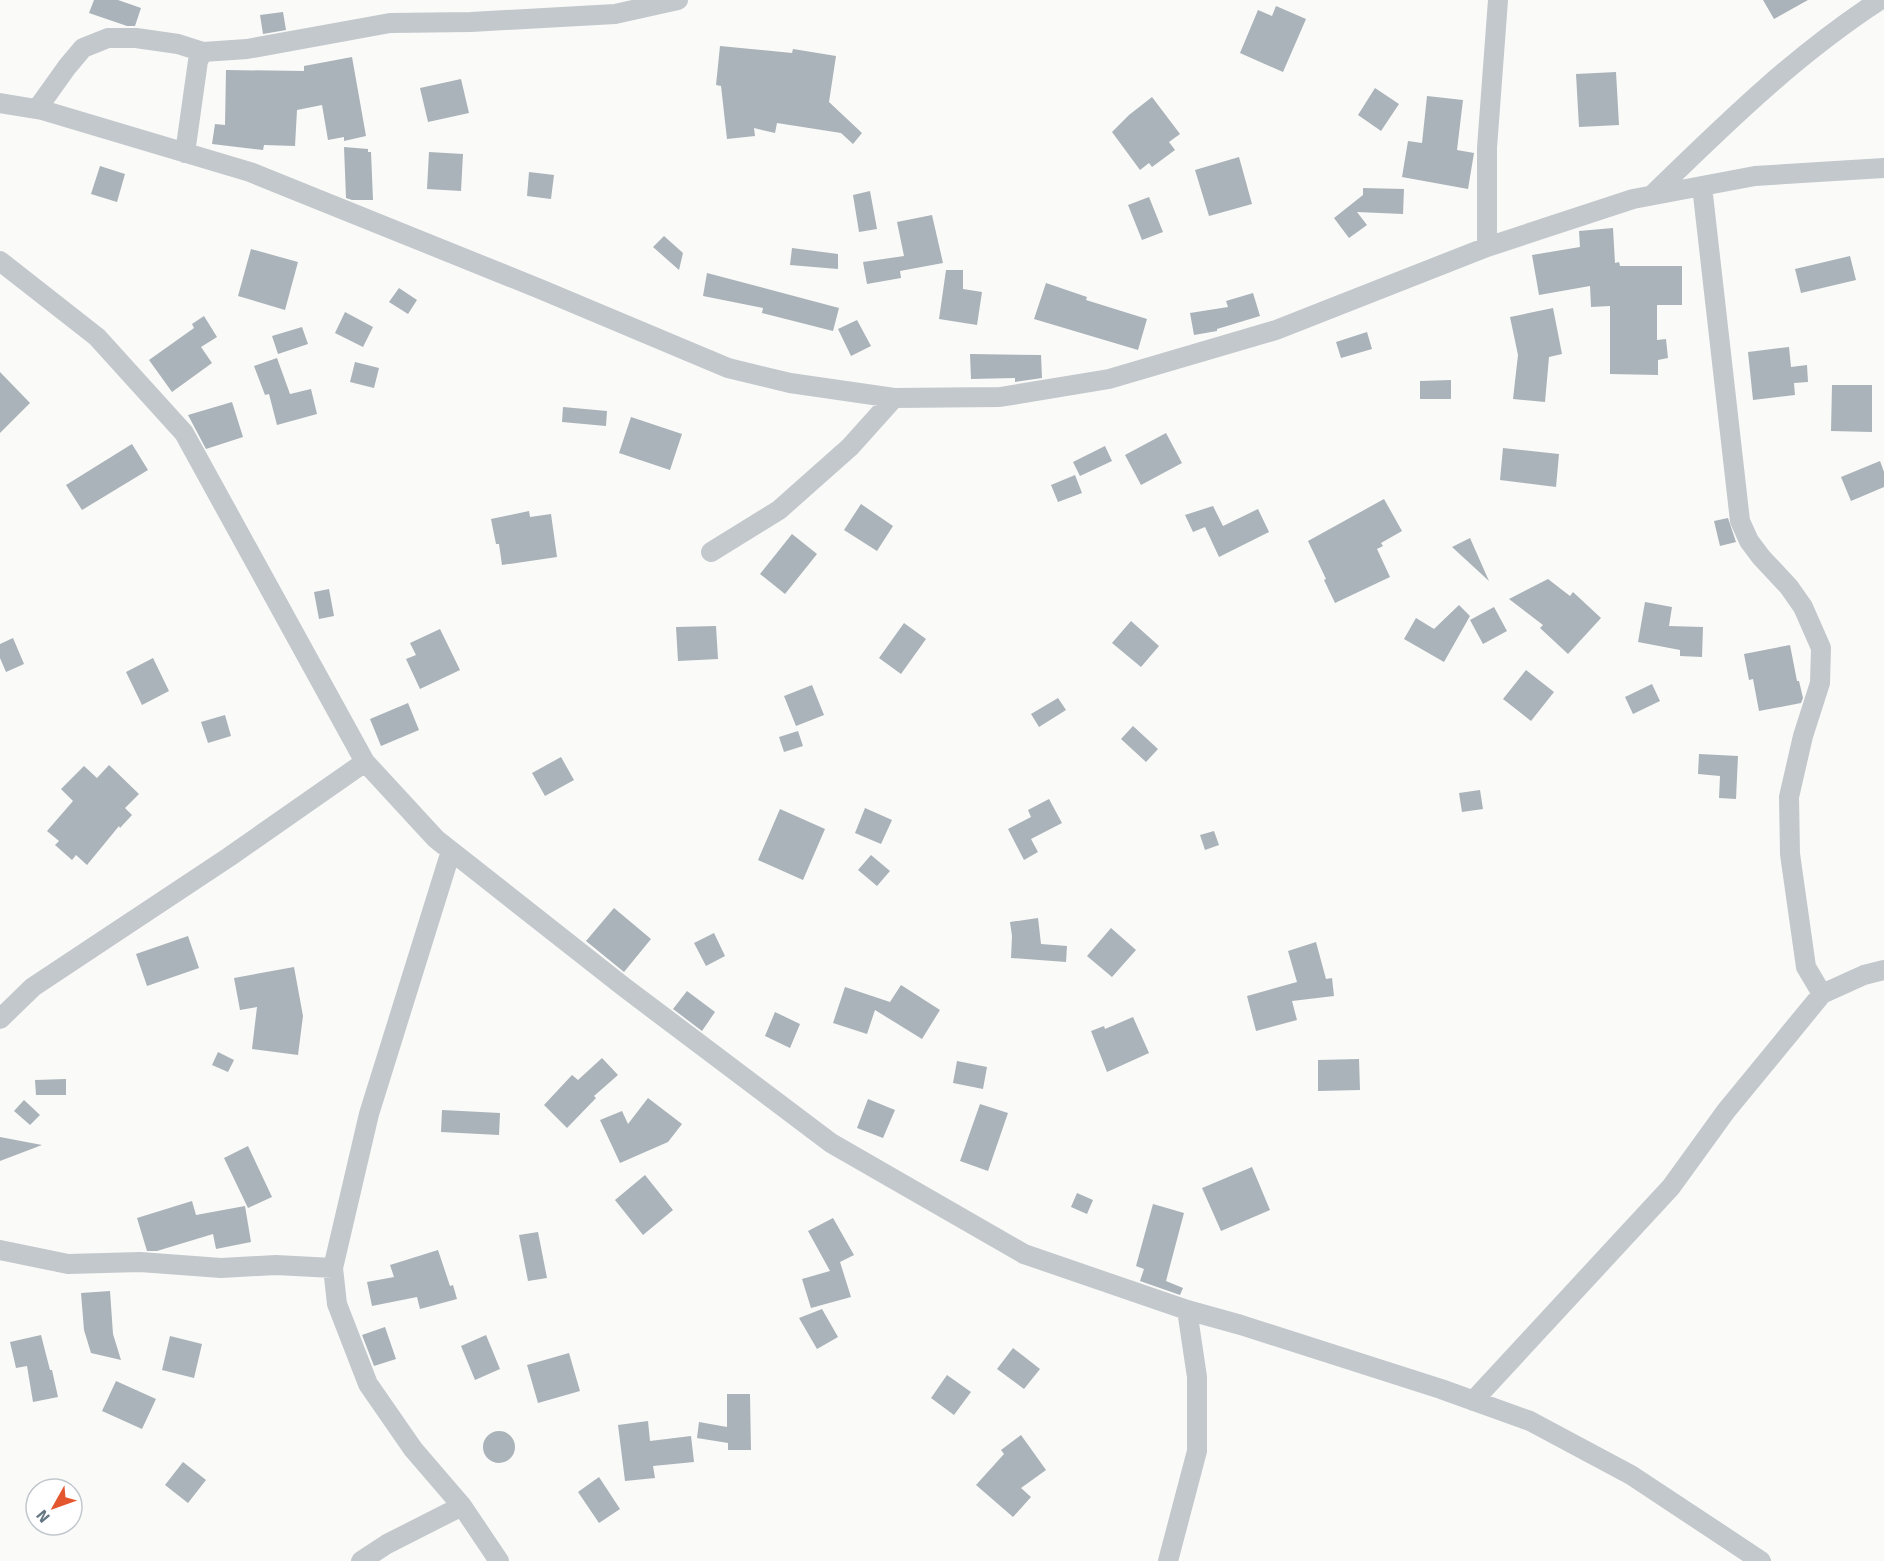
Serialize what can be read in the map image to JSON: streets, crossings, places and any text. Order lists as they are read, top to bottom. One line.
{"north":"bottom left"}
